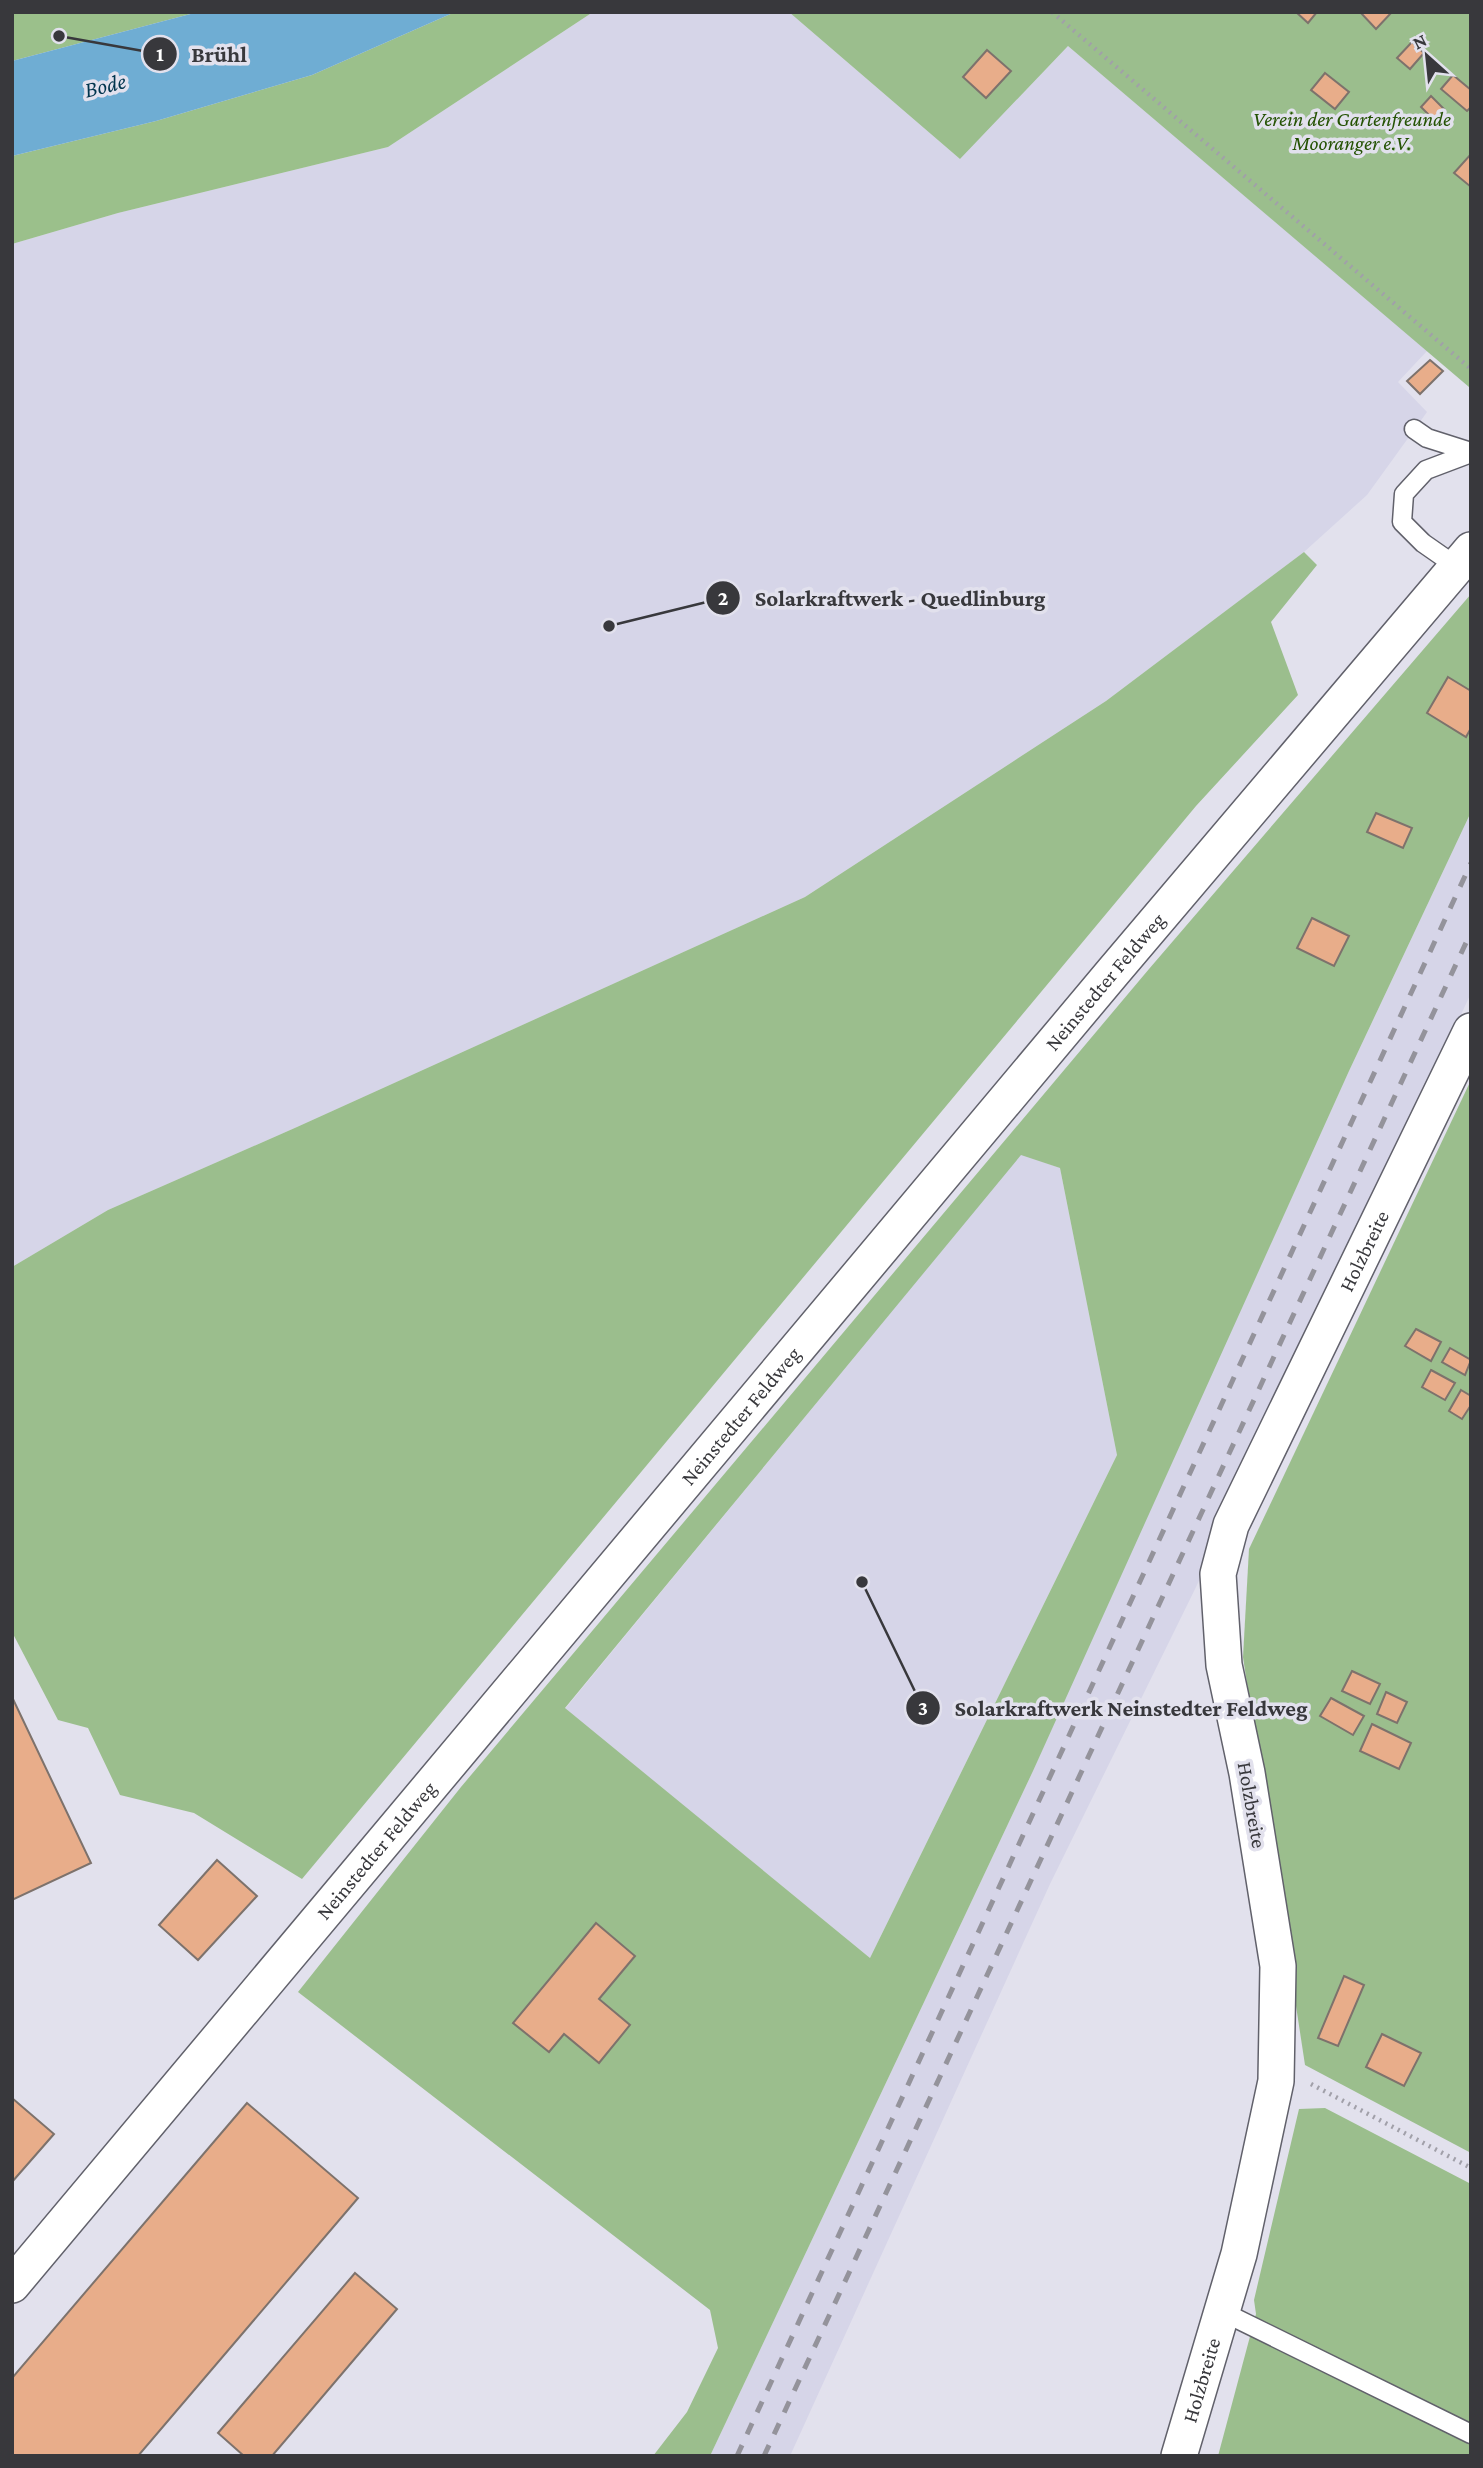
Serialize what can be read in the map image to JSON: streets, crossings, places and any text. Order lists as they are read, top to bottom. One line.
{"streets":{"street":["Neinstedter Feldweg","Holzbreite"]},"water":["Bode"],"parks":["Verein der Gartenfreunde Mooranger e.V."],"places":["Brühl","Solarkraftwerk - Quedlinburg","Solarkraftwerk Neinstedter Feldweg"],"north":"top left"}
